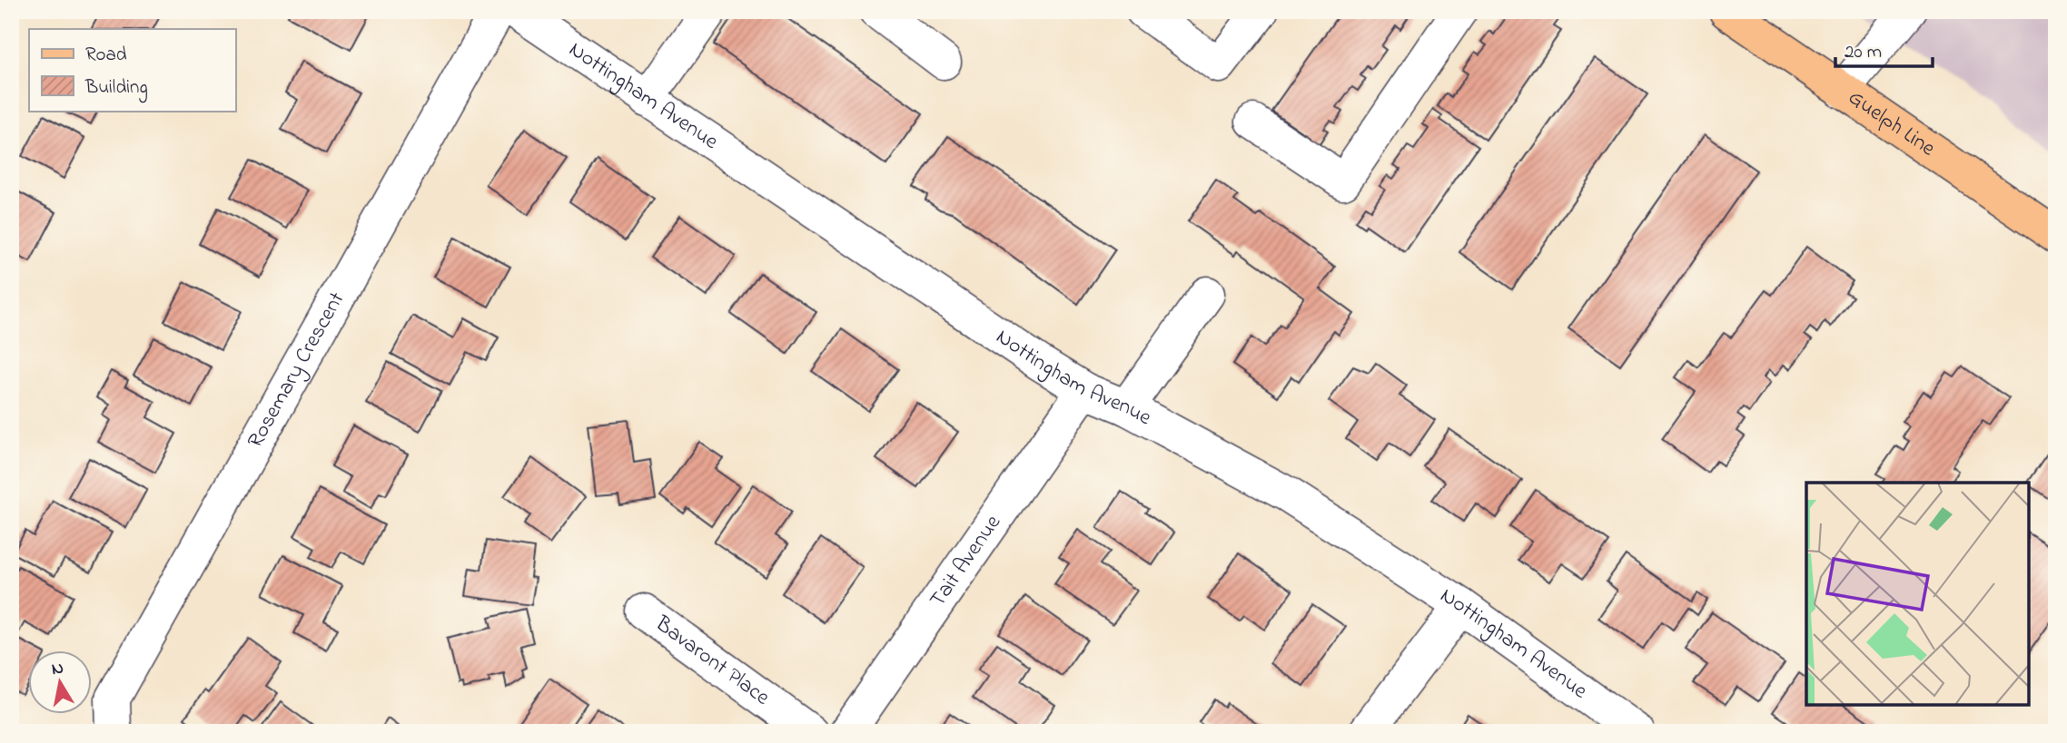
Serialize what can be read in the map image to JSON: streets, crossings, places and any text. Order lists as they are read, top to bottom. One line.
{"streets":{"main road":["Guelph Line"],"street":["Nottingham Avenue","Rosemary Crescent","Tait Avenue","Bavaront Place"]},"crossings":[["Nottingham Avenue","Rosemary Crescent"],["Nottingham Avenue","Tait Avenue"]],"legend":["Road","Building"],"scale_bar":"20 m","north":"top"}
